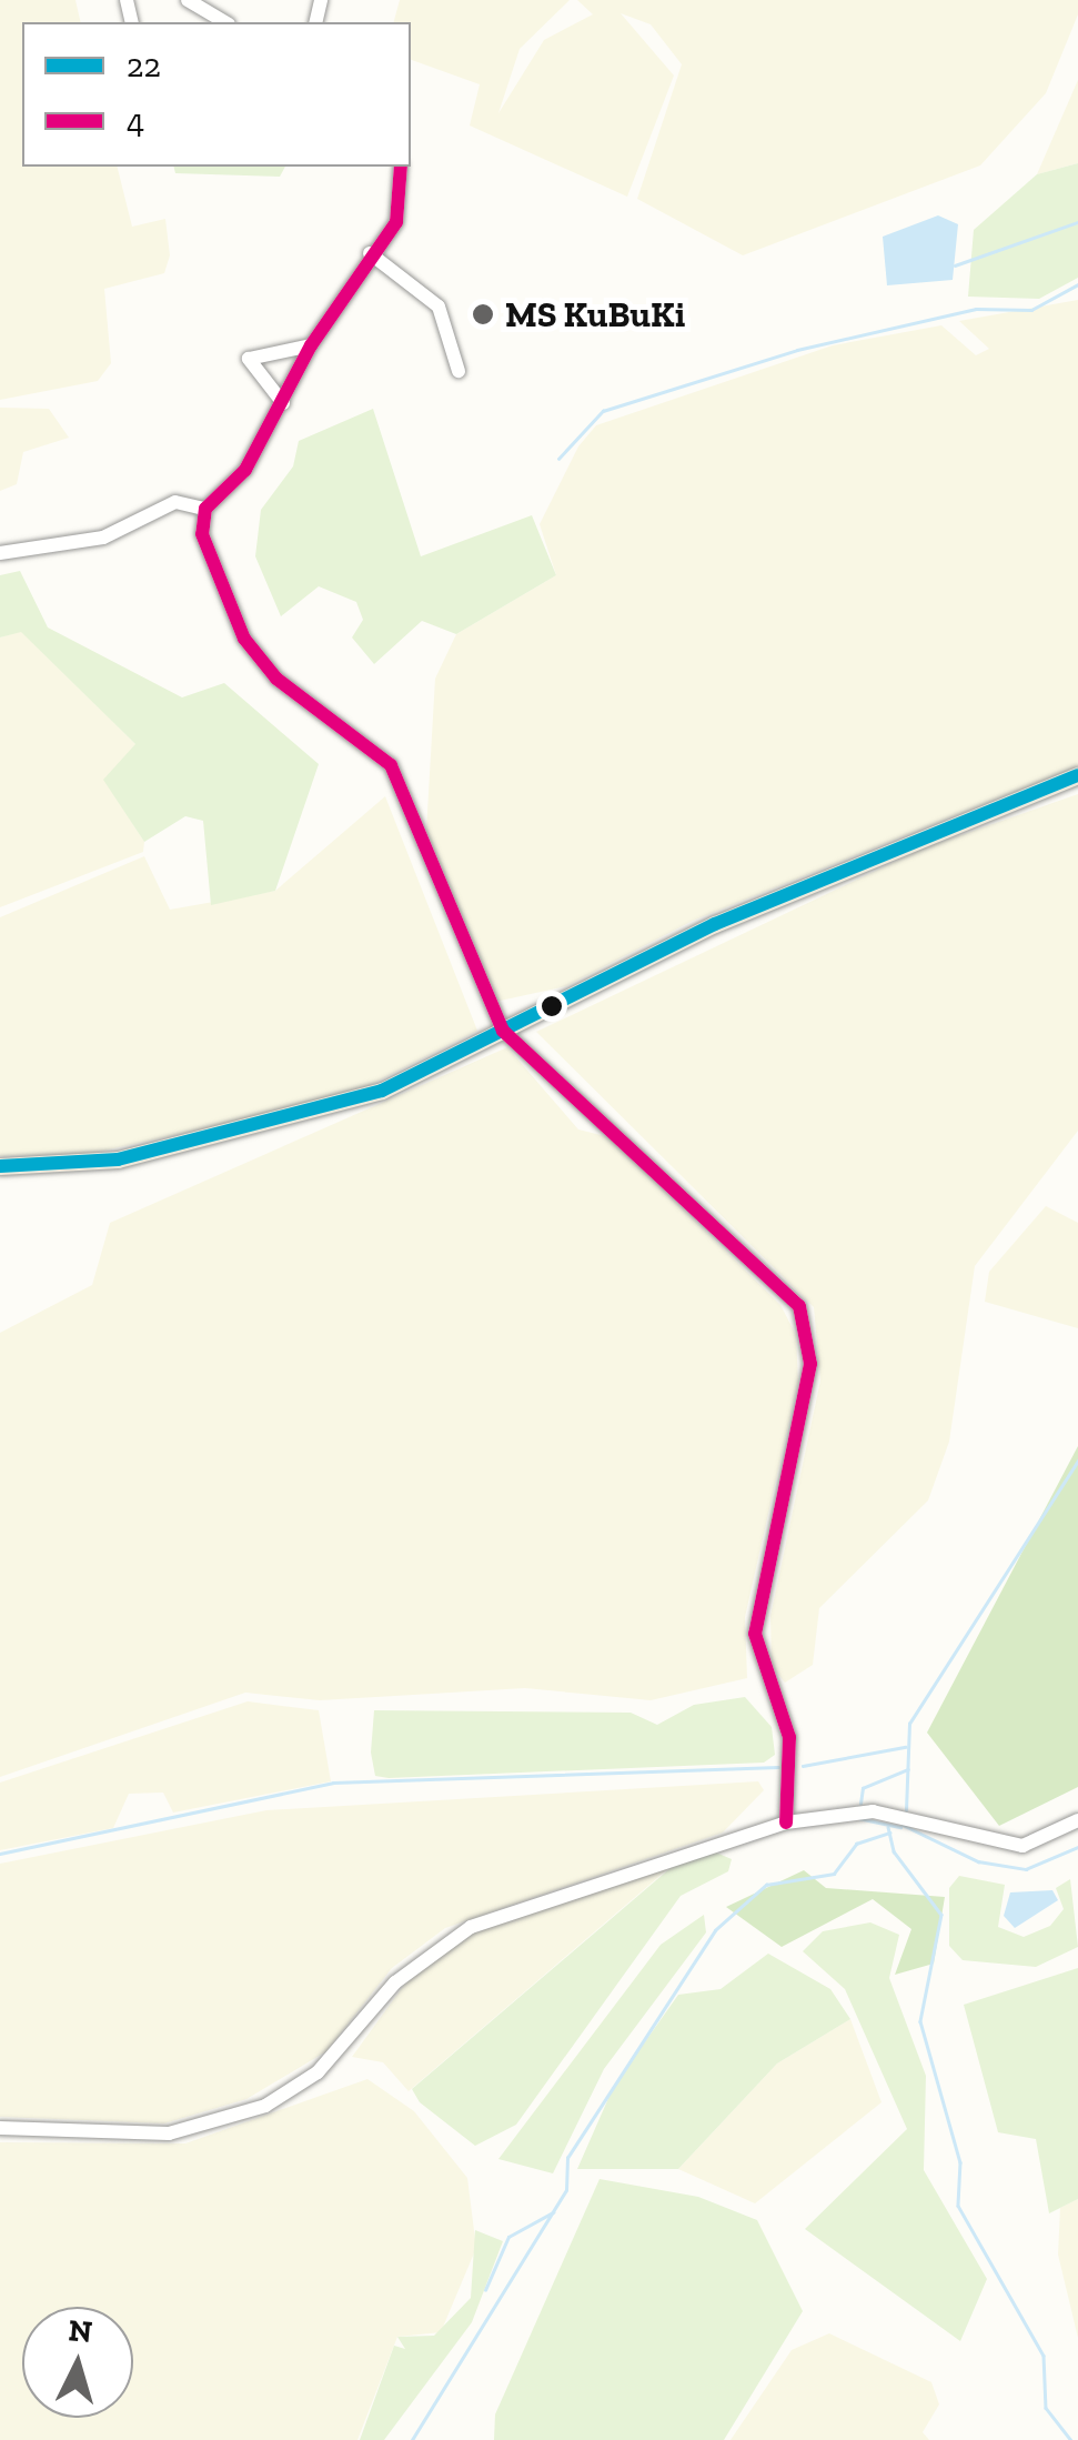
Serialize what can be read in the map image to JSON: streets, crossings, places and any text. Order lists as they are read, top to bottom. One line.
{"places":["MS KuBuKi"],"lines":["transit line 4","transit line 22"],"legend":["22","4"],"north":"top"}
